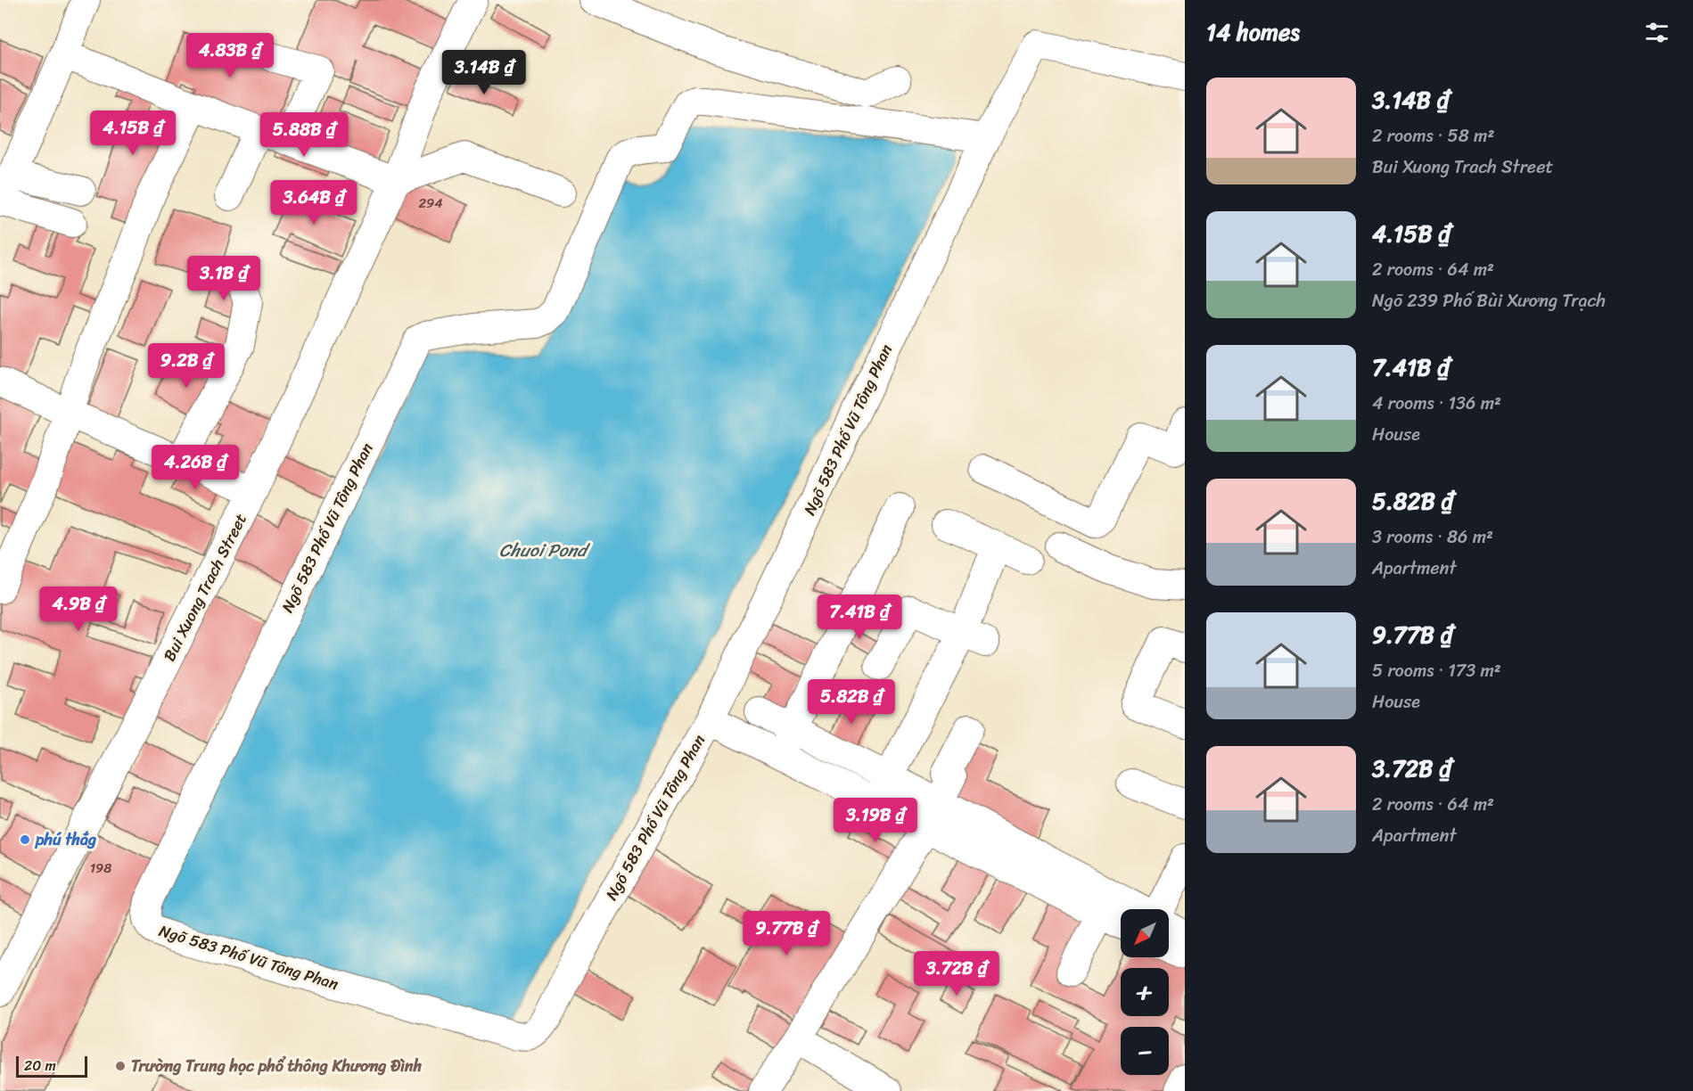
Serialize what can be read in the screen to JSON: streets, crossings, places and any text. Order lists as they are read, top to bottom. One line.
{"streets":{"street":["Ngõ 583 Phố Vũ Tông Phan","Bui Xuong Trach Street"]},"water":["Chuoi Pond"],"places":["phú thắg","Trường Trung học phổ thông Khương Đình"],"house_numbers":["294","198"],"scale_bar":"20 m","north":"bottom left","page":{"heading":"14 homes","price":["4.83B ₫","3.14B ₫","4.15B ₫","5.88B ₫","3.64B ₫","3.1B ₫","9.2B ₫","4.26B ₫","4.9B ₫","7.41B ₫","5.82B ₫","3.19B ₫","9.77B ₫","3.72B ₫"],"list":[{"name":"3.14B ₫","note":"2 rooms · 58 m² · Bui Xuong Trach Street"},{"name":"4.15B ₫","note":"2 rooms · 64 m² · Ngõ 239 Phố Bùi Xương Trạch"},{"name":"7.41B ₫","note":"4 rooms · 136 m² · House"},{"name":"5.82B ₫","note":"3 rooms · 86 m² · Apartment"},{"name":"9.77B ₫","note":"5 rooms · 173 m² · House"},{"name":"3.72B ₫","note":"2 rooms · 64 m² · Apartment"}],"map_buttons":["+","−"],"scale":"20 m"}}
